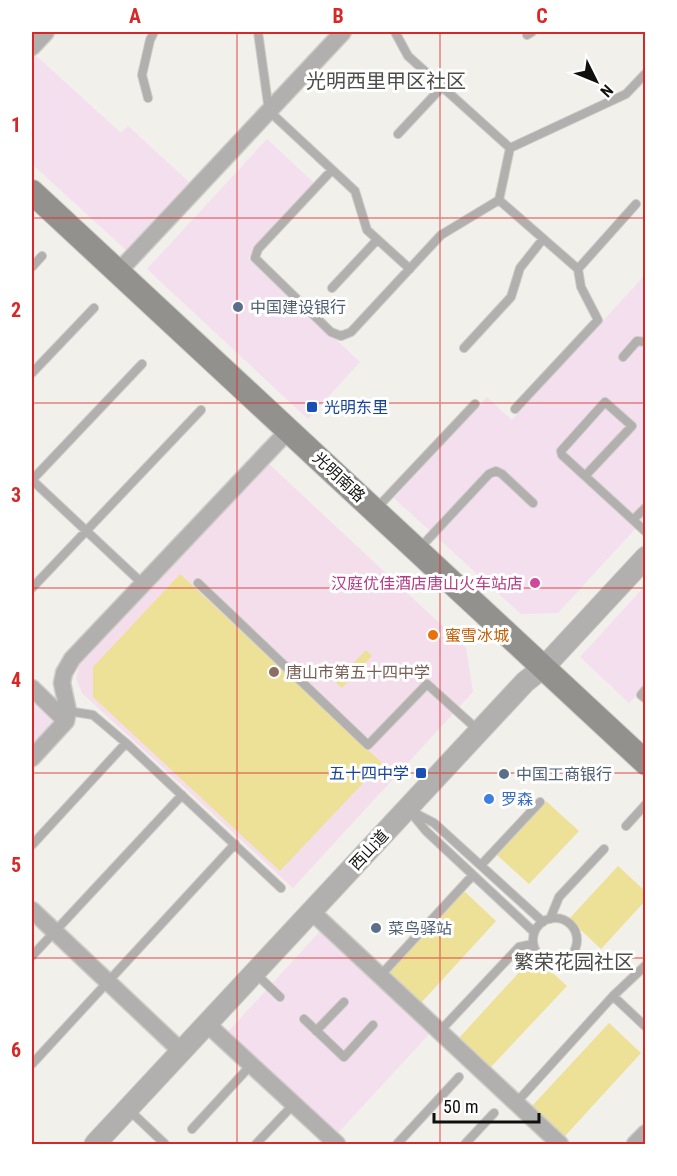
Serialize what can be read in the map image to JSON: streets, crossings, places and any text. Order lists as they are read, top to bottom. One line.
{"streets":{"main road":["光明南路"],"street":["西山道"]},"crossings":[["光明南路","西山道"]],"districts":["光明西里甲区社区","繁荣花园社区"],"places":{"other":["中国建设银行","汉庭优佳酒店唐山火车站店","蜜雪冰城","唐山市第五十四中学","中国工商银行","罗森","菜鸟驿站"],"transit":["光明东里","五十四中学"]},"scale_bar":"50 m","north":"bottom right","grid":{"columns":["A","B","C"],"rows":["1","2","3","4","5","6"]}}
